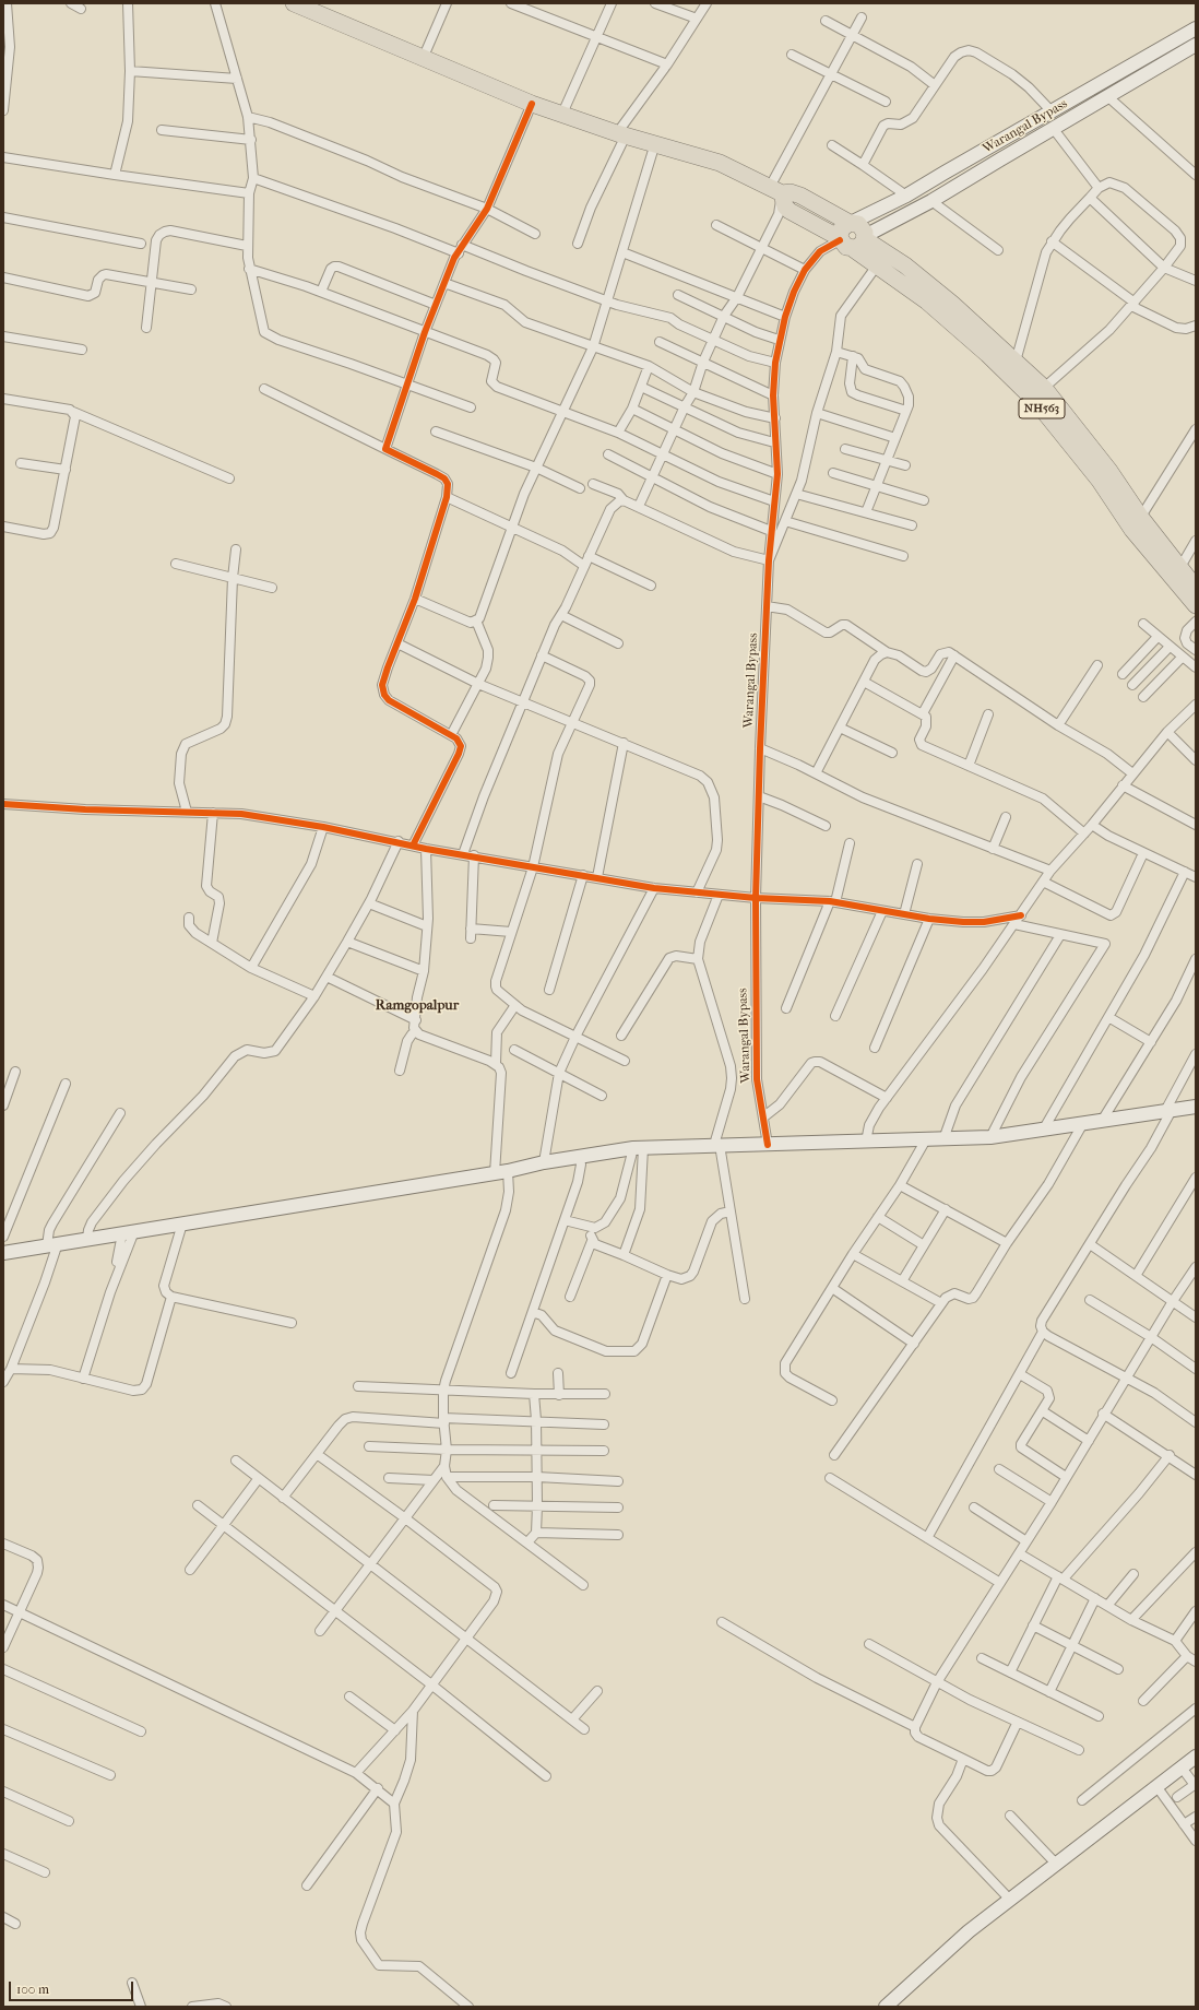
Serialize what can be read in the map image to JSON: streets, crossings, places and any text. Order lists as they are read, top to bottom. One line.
{"streets":{"highway":["NH563"],"main road":["Warangal Bypass"]},"crossings":[["Warangal Bypass","NH563"]],"districts":["Ramgopalpur"],"scale_bar":"100 m"}
